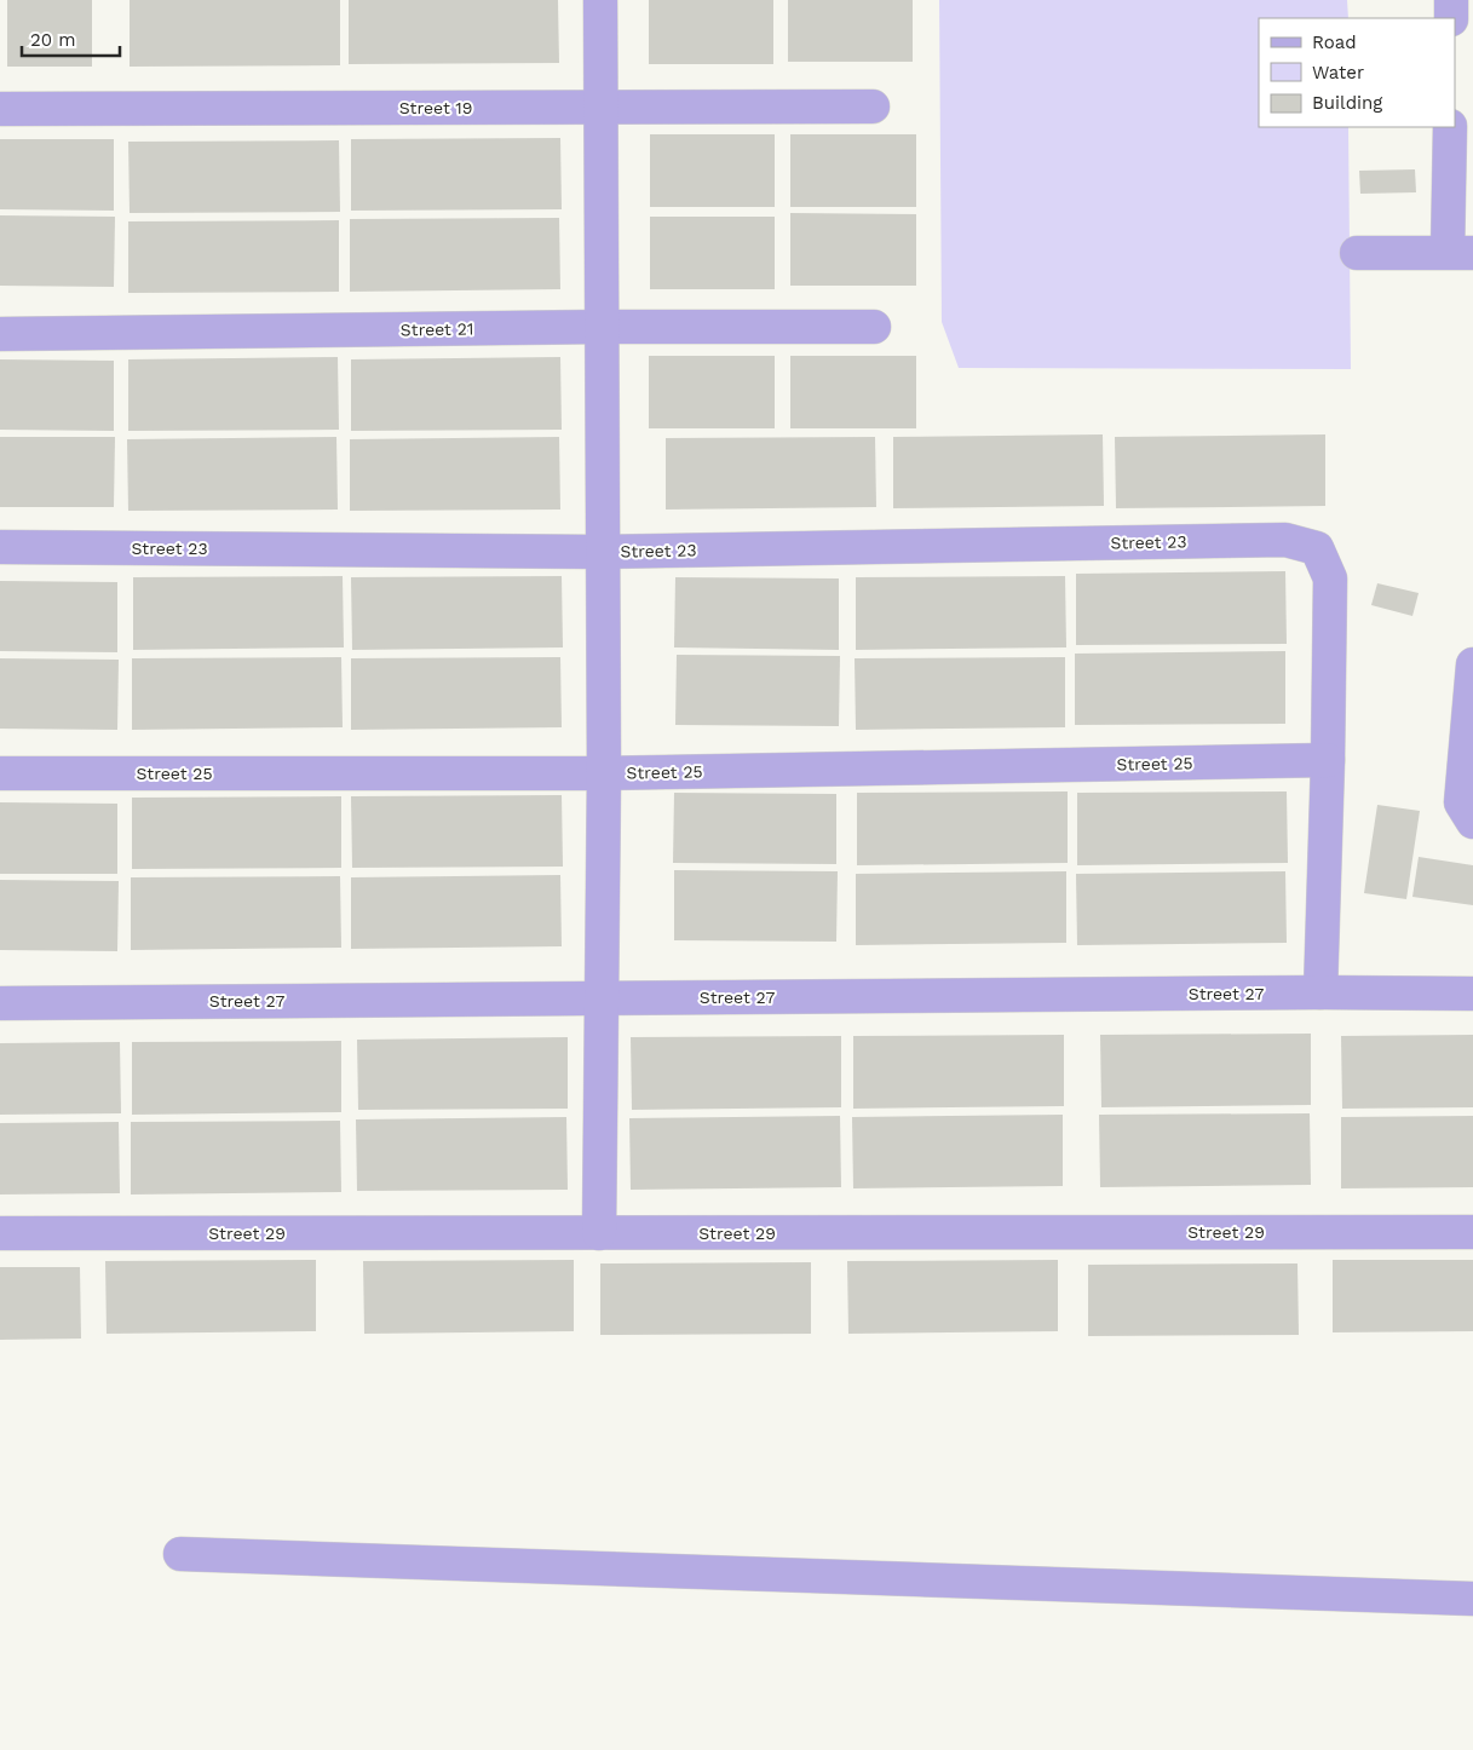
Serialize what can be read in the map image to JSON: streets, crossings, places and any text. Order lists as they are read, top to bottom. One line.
{"streets":{"street":["Street 19","Street 21","Street 23","Street 25","Street 27","Street 29"]},"crossings":[["Street 23","Street 25"]],"legend":["Road","Water","Building"],"scale_bar":"20 m"}
